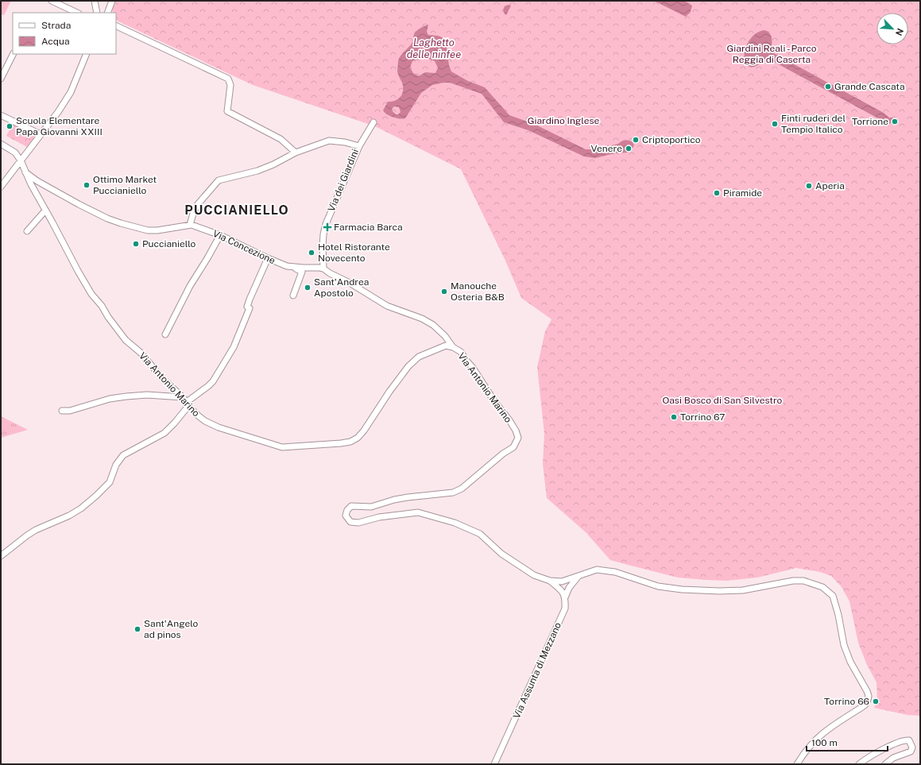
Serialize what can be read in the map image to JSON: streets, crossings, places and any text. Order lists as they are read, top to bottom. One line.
{"streets":{"street":["Via dei Giardini","Via Concezione","Via Antonio Marino","Via Assunta di Mezzano"]},"crossings":[["Via dei Giardini","Via Concezione"],["Via Concezione","Via Antonio Marino"],["Via Antonio Marino","Via Assunta di Mezzano"]],"districts":["PUCCIANIELLO"],"water":["Laghetto delle ninfee"],"parks":["Giardini Reali - Parco Reggia di Caserta","Giardino Inglese","Oasi Bosco di San Silvestro"],"places":{"other":["Grande Cascata","Torrione","Finti ruderi del Tempio Italico","Scuola Elementare Papa Giovanni XXIII","Criptoportico","Venere","Ottimo Market Puccianiello","Aperia","Piramide","Puccianiello","Hotel Ristorante Novecento","Sant'Andrea Apostolo","Manouche Osteria B&B","Torrino 67","Sant'Angelo ad pinos","Torrino 66"],"health":["Farmacia Barca"]},"legend":["Strada","Acqua"],"scale_bar":"100 m","north":"bottom right"}
